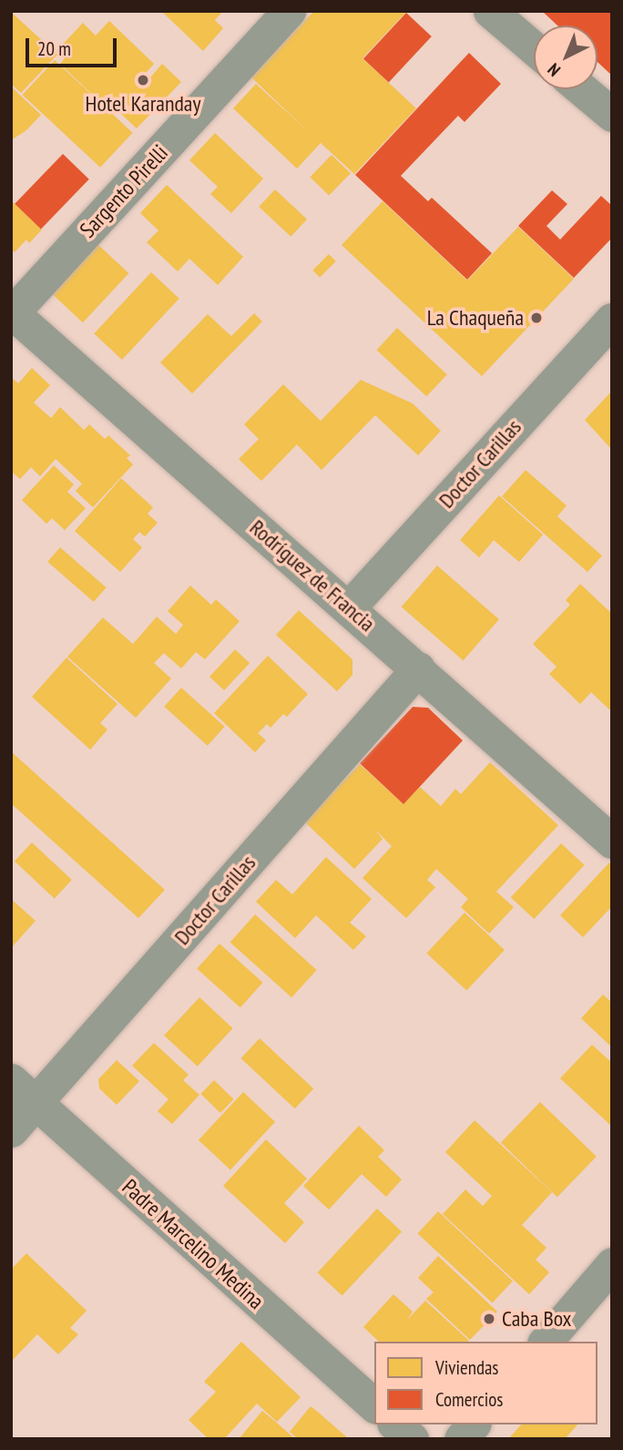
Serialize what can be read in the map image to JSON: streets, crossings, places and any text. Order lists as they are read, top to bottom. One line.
{"streets":{"street":["Sargento Pirelli","Doctor Carillas","Rodríguez de Francia","Padre Marcelino Medina"]},"crossings":[["Sargento Pirelli","Rodríguez de Francia"],["Doctor Carillas","Rodríguez de Francia"],["Doctor Carillas","Padre Marcelino Medina"]],"places":["Hotel Karanday","La Chaqueña","Caba Box"],"legend":["Viviendas","Comercios"],"scale_bar":"20 m","north":"bottom left"}
